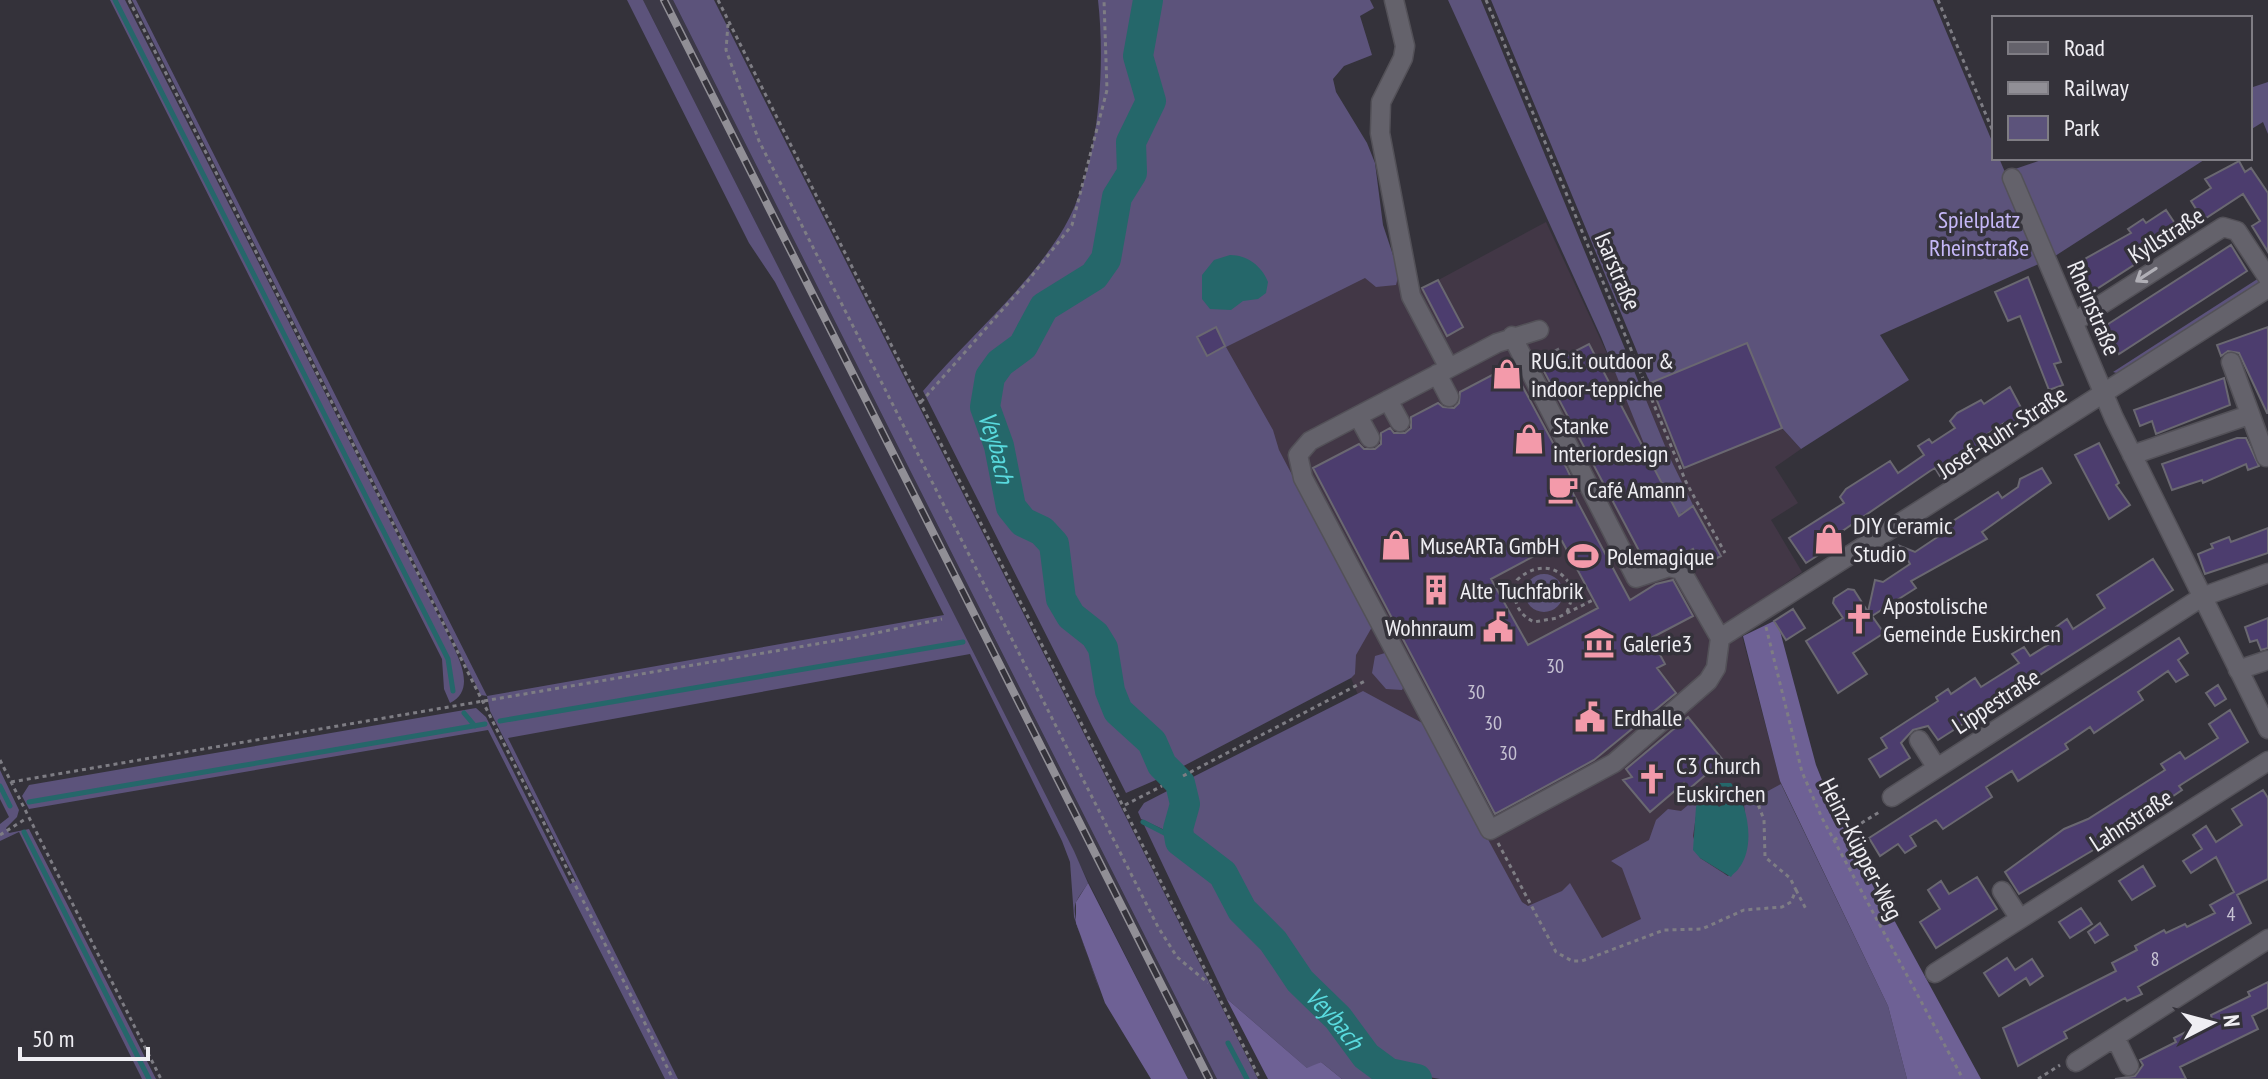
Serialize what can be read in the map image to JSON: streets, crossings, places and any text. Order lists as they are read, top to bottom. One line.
{"streets":{"street":["Kyllstraße","Rheinstraße","Josef-Ruhr-Straße","Lippestraße","Lahnstraße"],"path":["Isarstraße","Heinz-Küpper-Weg"]},"crossings":[["Kyllstraße","Rheinstraße"],["Rheinstraße","Josef-Ruhr-Straße"],["Rheinstraße","Lippestraße"],["Josef-Ruhr-Straße","Heinz-Küpper-Weg"]],"one_way":["Kyllstraße"],"water":["Veybach"],"parks":["Spielplatz Rheinstraße"],"places":{"shop":["RUG.it outdoor & indoor-teppiche","Stanke interiordesign","DIY Ceramic Studio","MuseARTa GmbH"],"cafe":["Café Amann"],"sports":["Polemagique"],"building":["Alte Tuchfabrik"],"church":["Apostolische Gemeinde Euskirchen","C3 Church Euskirchen"],"public building":["Wohnraum","Erdhalle"],"museum":["Galerie3"]},"house_numbers":["30","30","30","30","4","8"],"legend":["Road","Railway","Park"],"scale_bar":"50 m","north":"right"}
